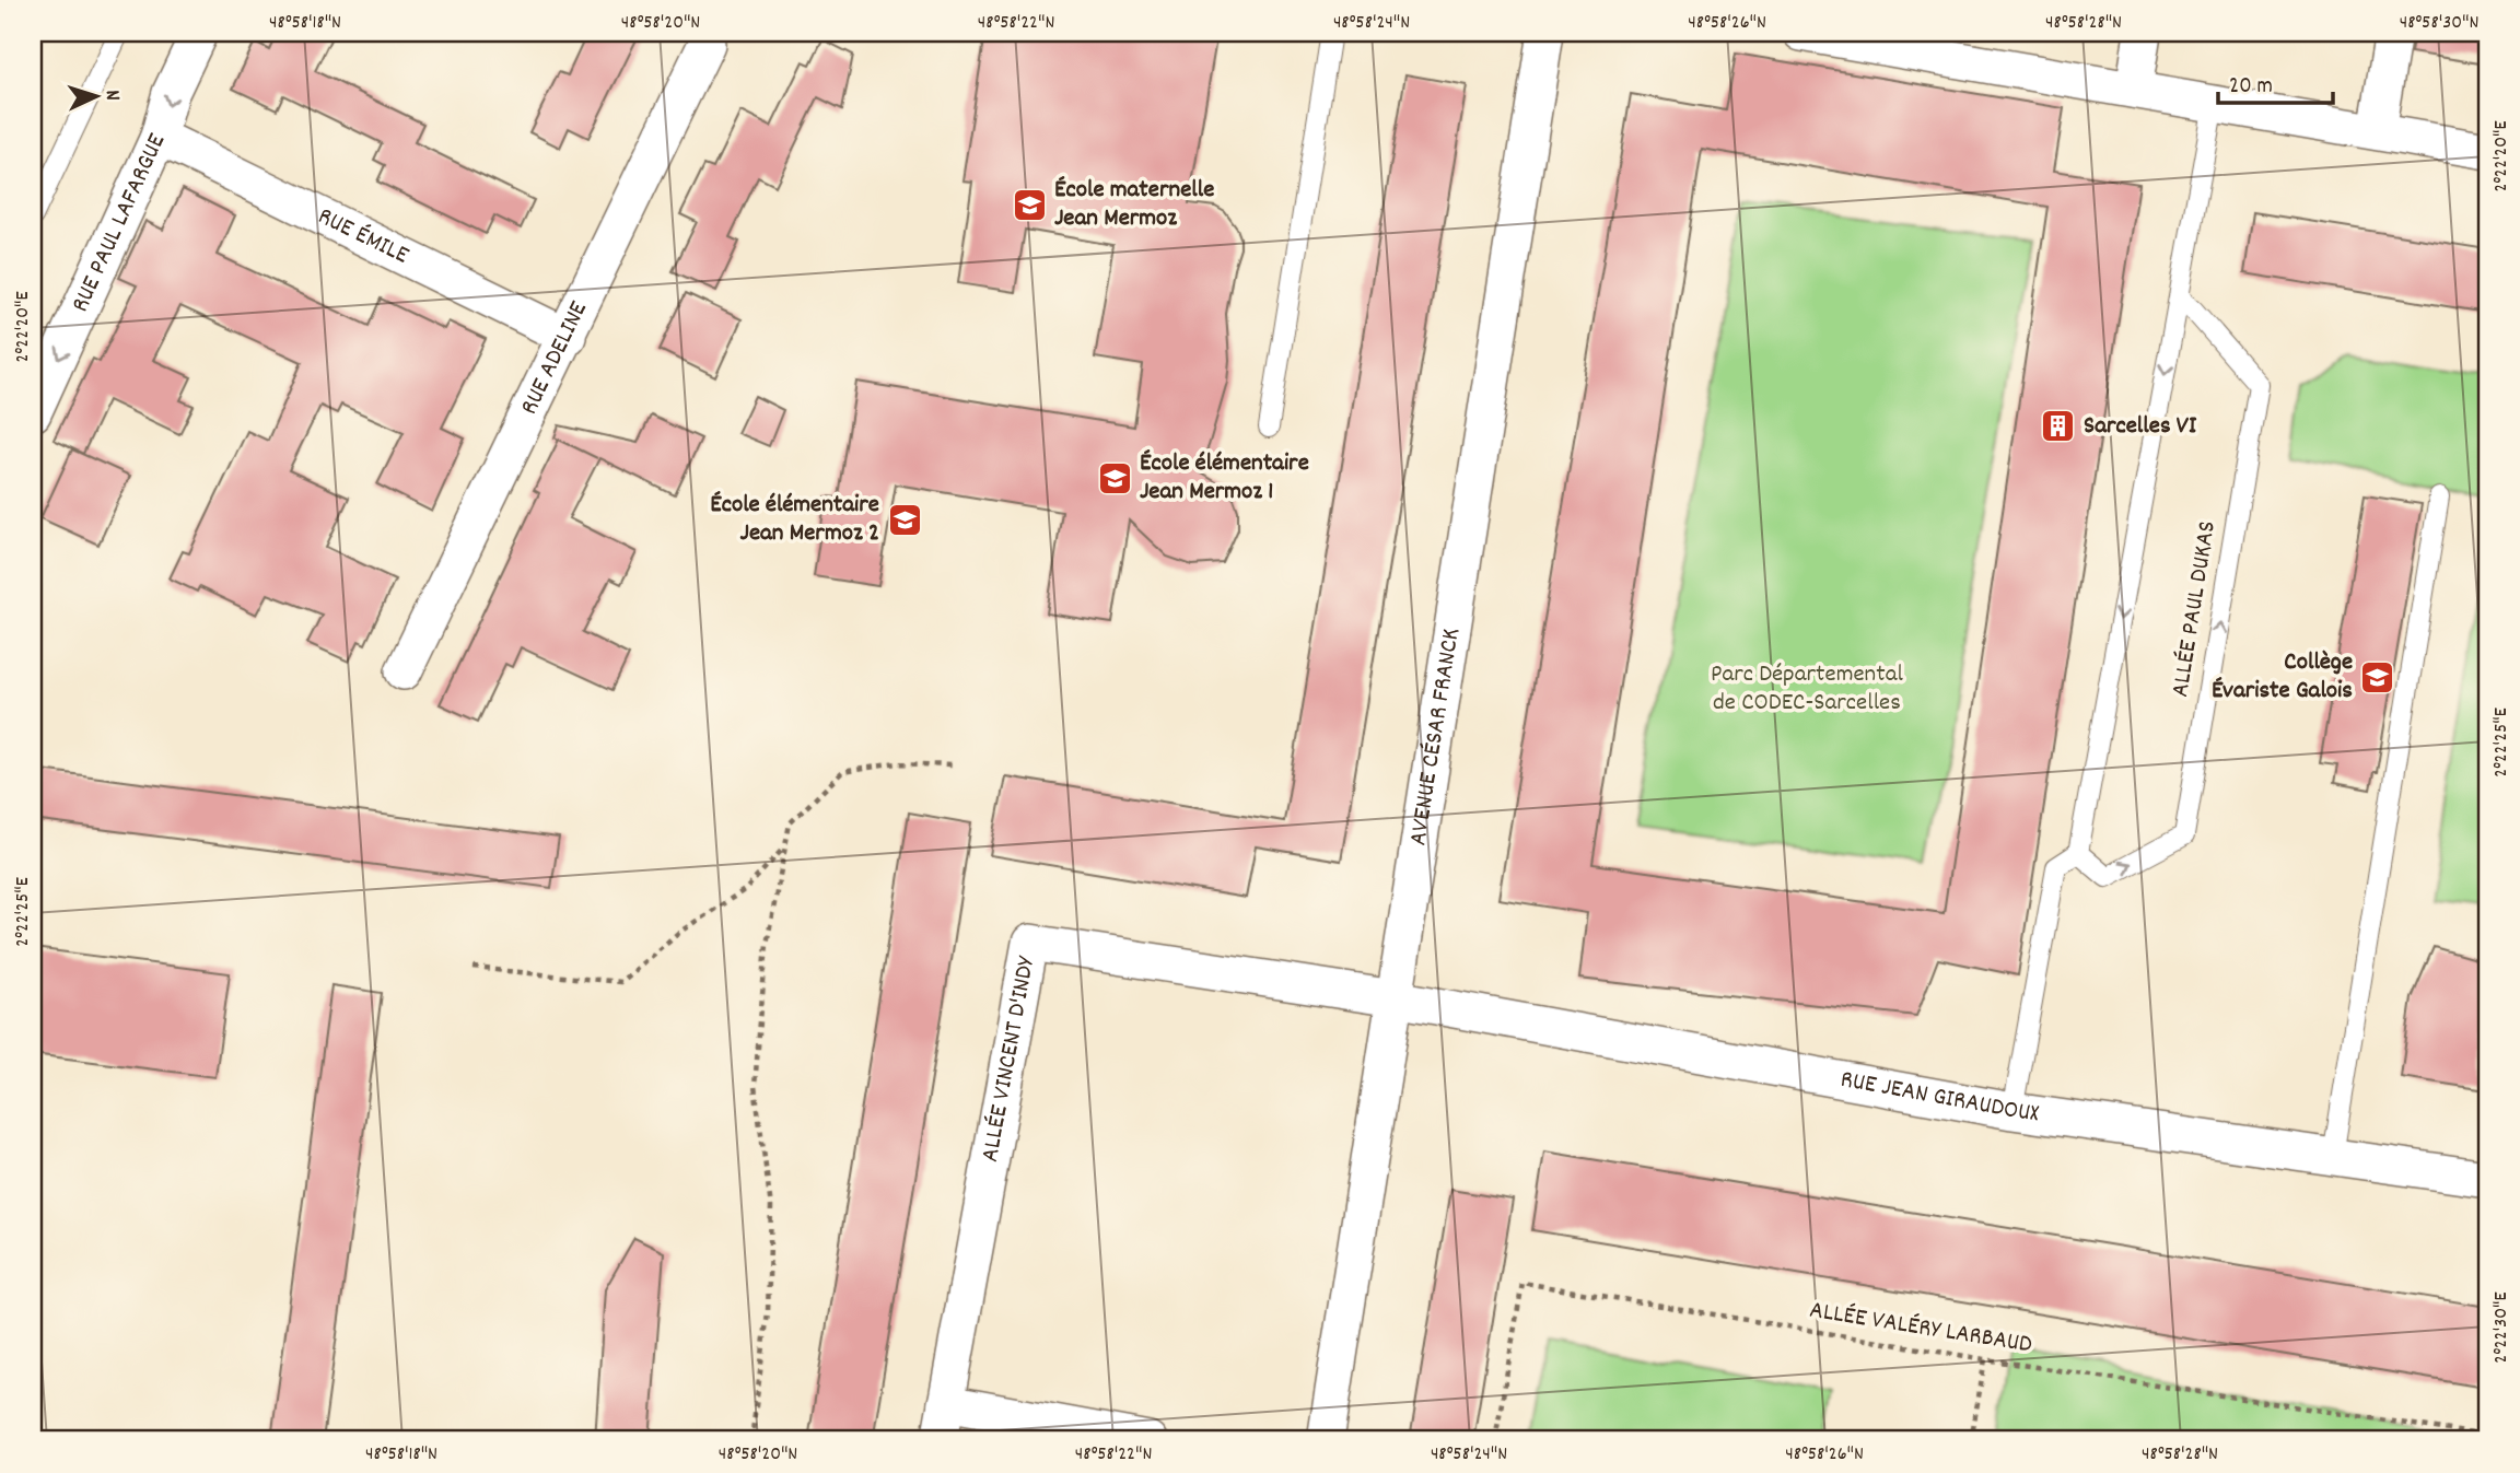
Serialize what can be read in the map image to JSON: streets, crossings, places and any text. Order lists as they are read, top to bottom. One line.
{"streets":{"street":["RUE PAUL LAFARGUE","RUE ÉMILE","RUE ADELINE","AVENUE CÉSAR FRANCK","ALLÉE VINCENT D'INDY","RUE JEAN GIRAUDOUX"],"lane":["ALLÉE PAUL DUKAS"],"path":["ALLÉE VALÉRY LARBAUD"]},"crossings":[["RUE PAUL LAFARGUE","RUE ÉMILE"],["RUE ÉMILE","RUE ADELINE"],["AVENUE CÉSAR FRANCK","ALLÉE VINCENT D'INDY"],["AVENUE CÉSAR FRANCK","RUE JEAN GIRAUDOUX"],["ALLÉE VINCENT D'INDY","RUE JEAN GIRAUDOUX"]],"one_way":["RUE PAUL LAFARGUE"],"parks":["Parc Départemental de CODEC-Sarcelles"],"places":{"school or university":["École maternelle Jean Mermoz","École élémentaire Jean Mermoz 1","École élémentaire Jean Mermoz 2","Collège Évariste Galois"],"building":["Sarcelles VI"]},"scale_bar":"20 m","north":"right","coordinates":["48°58'18\"N","48°58'20\"N","48°58'22\"N","48°58'24\"N","48°58'26\"N","48°58'28\"N","48°58'30\"N","2°22'20\"E","2°22'25\"E","2°22'30\"E"]}
